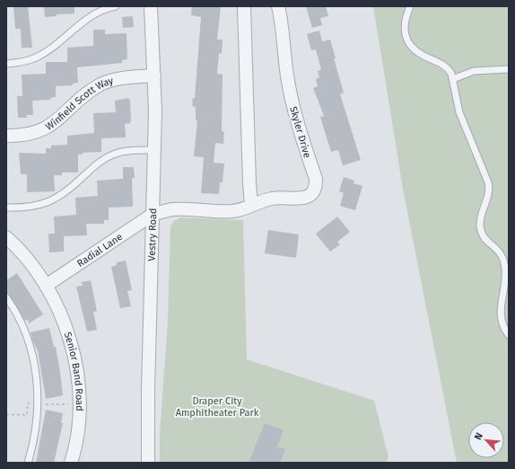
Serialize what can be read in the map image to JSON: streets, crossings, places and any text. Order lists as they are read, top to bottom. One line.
{"streets":{"street":["Winfield Scott Way","Skyler Drive","Vestry Road","Radial Lane","Senior Band Road"]},"crossings":[["Winfield Scott Way","Vestry Road"],["Skyler Drive","Vestry Road"],["Skyler Drive","Radial Lane"],["Vestry Road","Radial Lane"],["Radial Lane","Senior Band Road"]],"parks":["Draper City Amphitheater Park"],"north":"top left"}
